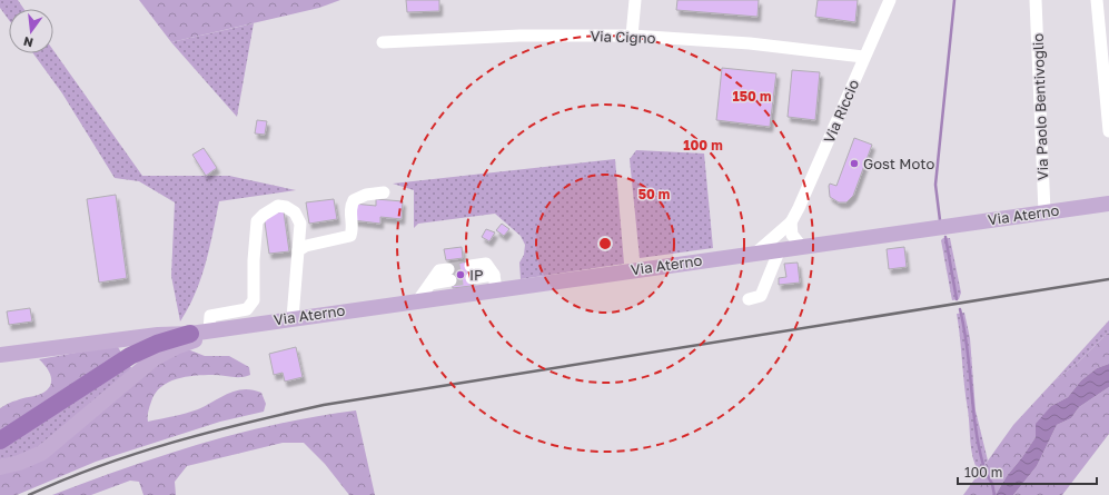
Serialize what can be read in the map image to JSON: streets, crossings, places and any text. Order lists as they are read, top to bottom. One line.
{"streets":{"main road":["Via Aterno"],"street":["Via Cigno","Via Paolo Bentivoglio","Via Riccio"]},"crossings":[["Via Cigno","Via Riccio"],["Via Paolo Bentivoglio","Via Aterno"],["Via Riccio","Via Aterno"]],"places":["Gost Moto","IP"],"scale_bar":"100 m","north":"bottom","rings":["150 m","100 m","50 m"]}
